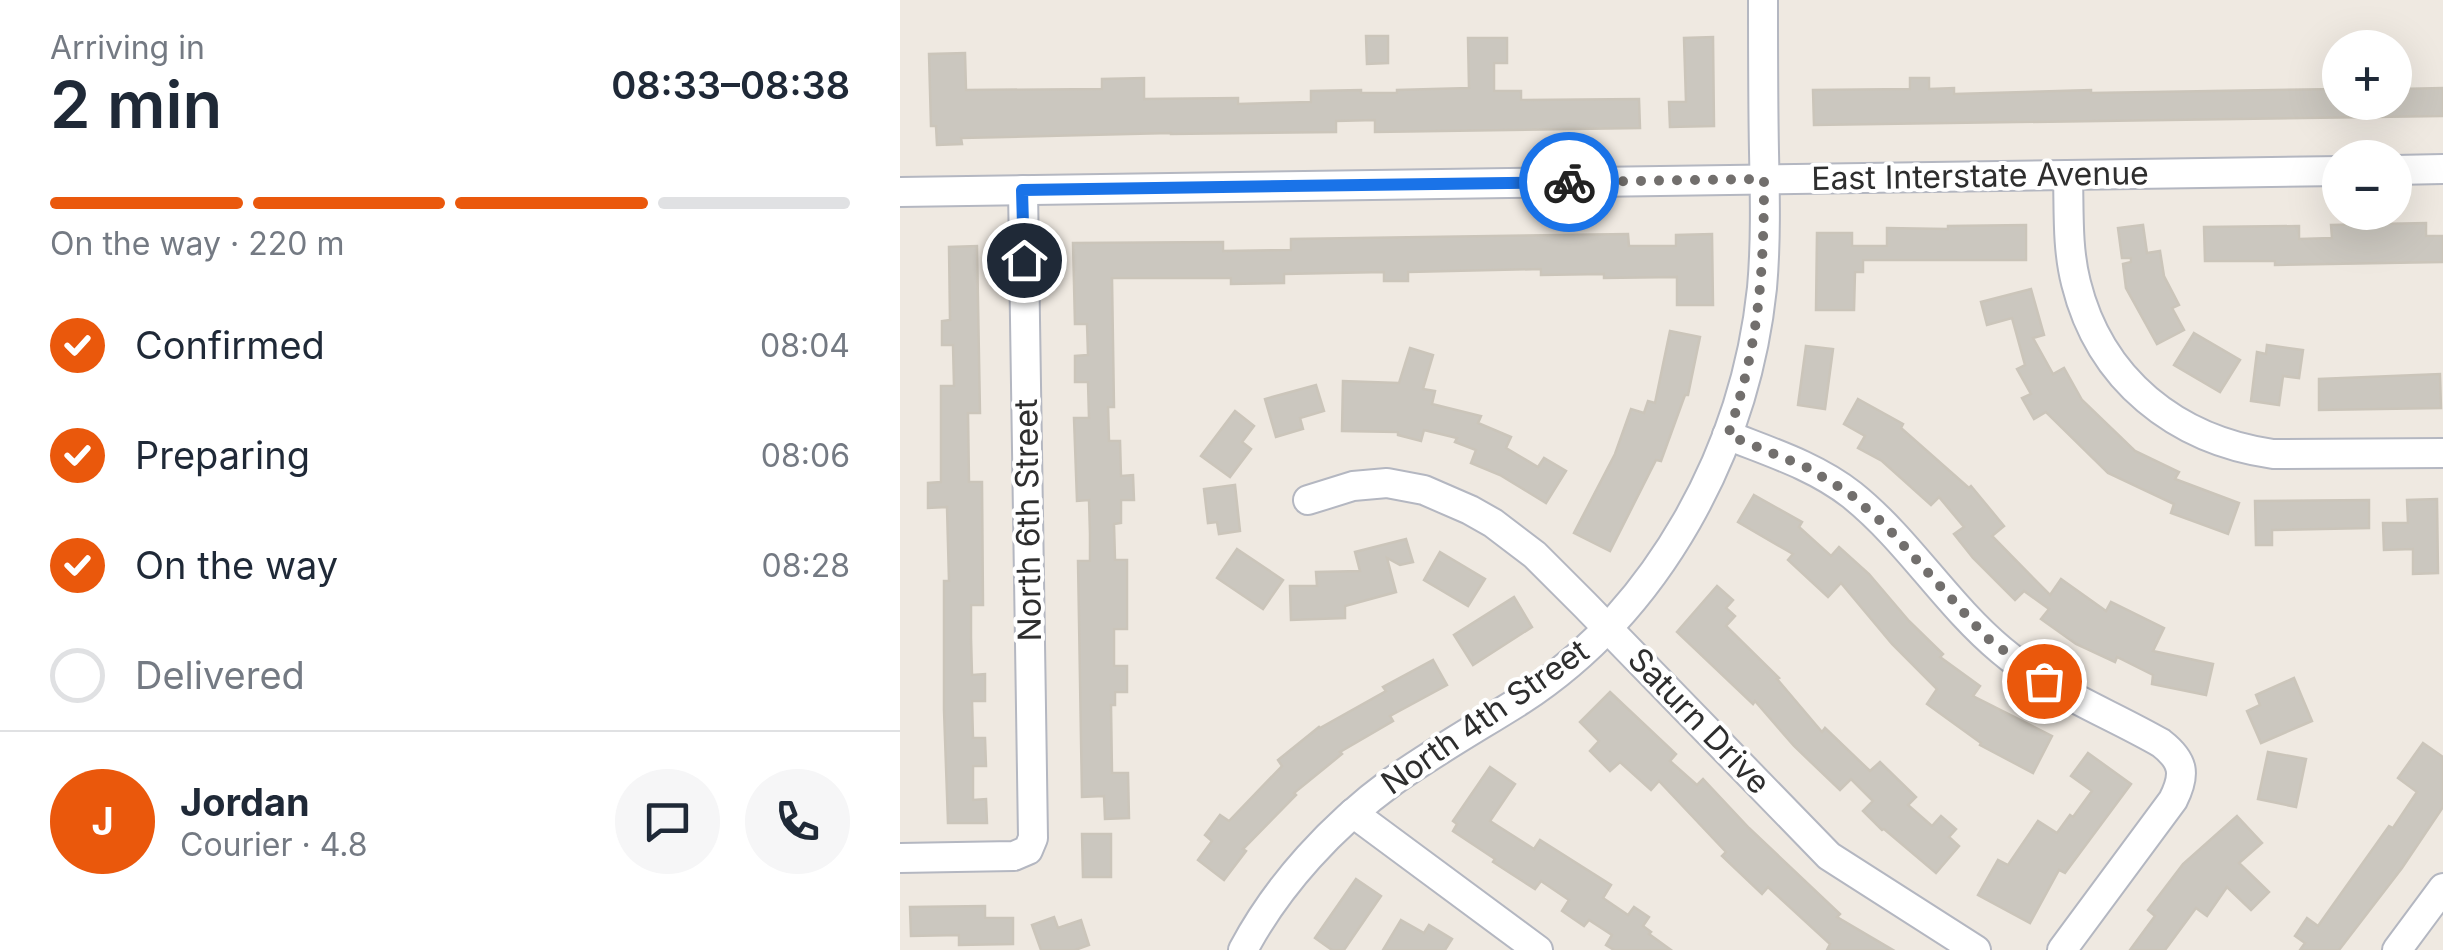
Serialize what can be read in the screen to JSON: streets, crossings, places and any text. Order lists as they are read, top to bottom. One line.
{"streets":{"street":["East Interstate Avenue","North 6th Street","North 4th Street","Saturn Drive"]},"crossings":[["East Interstate Avenue","North 6th Street"],["East Interstate Avenue","North 4th Street"],["North 4th Street","Saturn Drive"]],"page":{"heading":["2 min","Arriving in","08:33–08:38"],"panel":["Jordan","Courier · 4.8"],"map_buttons":["+","−"],"bar":"On the way · 220 m","list":[["Confirmed","08:04"],["Preparing","08:06"],["On the way","08:28"],"Delivered"],"round":"J"}}
